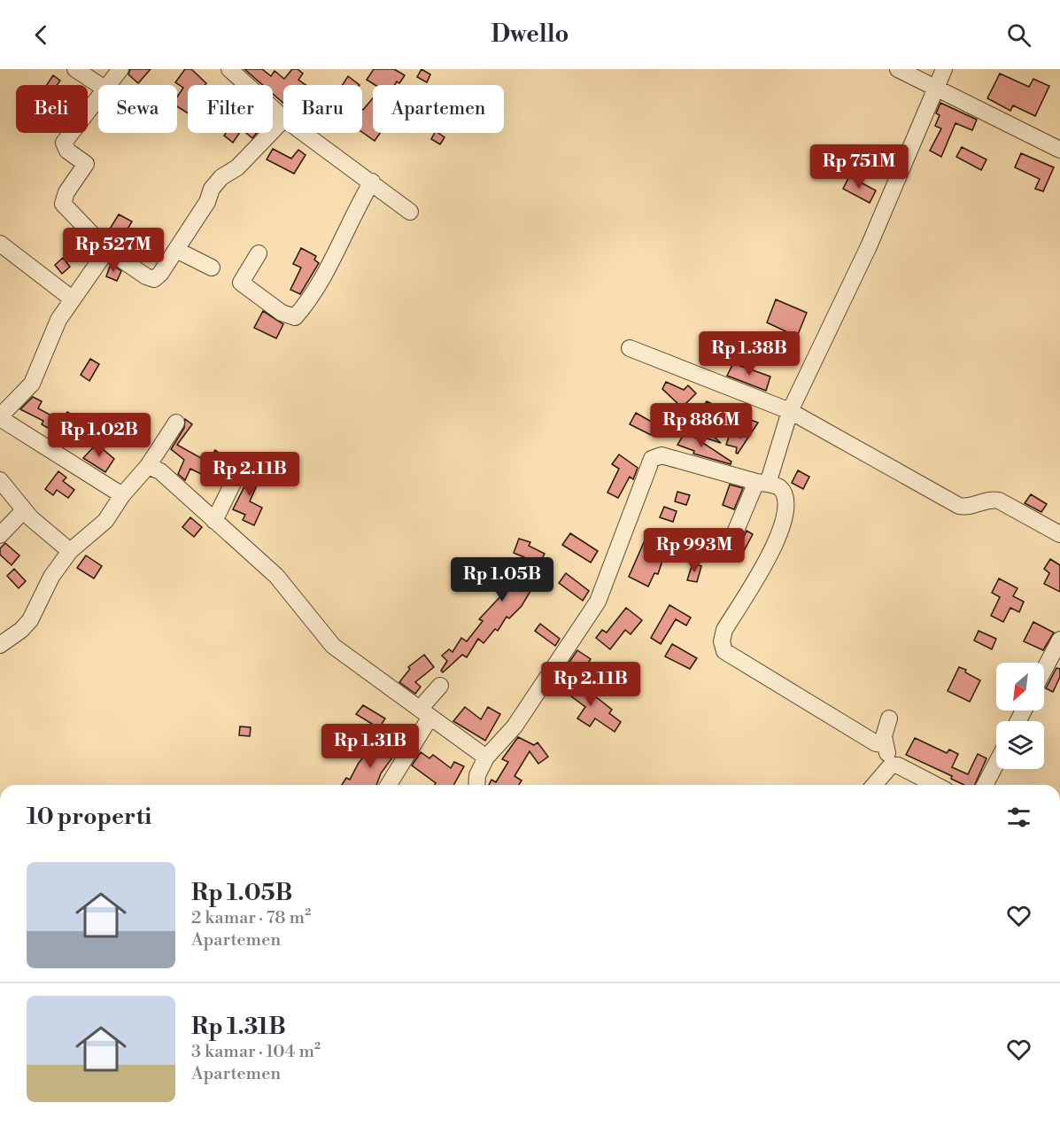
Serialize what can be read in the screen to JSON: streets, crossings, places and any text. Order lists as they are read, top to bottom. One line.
{"north":"bottom left","page":{"header":"Dwello","chip":["Beli","Sewa","Filter","Baru","Apartemen"],"price":["Rp 751M","Rp 527M","Rp 1.38B","Rp 886M","Rp 1.02B","Rp 2.11B","Rp 993M","Rp 1.05B","Rp 2.11B","Rp 1.31B"],"heading":"10 properti","list":[{"name":"Rp 1.05B","note":"2 kamar · 78 m² · Apartemen"},{"name":"Rp 1.31B","note":"3 kamar · 104 m² · Apartemen"}]}}
